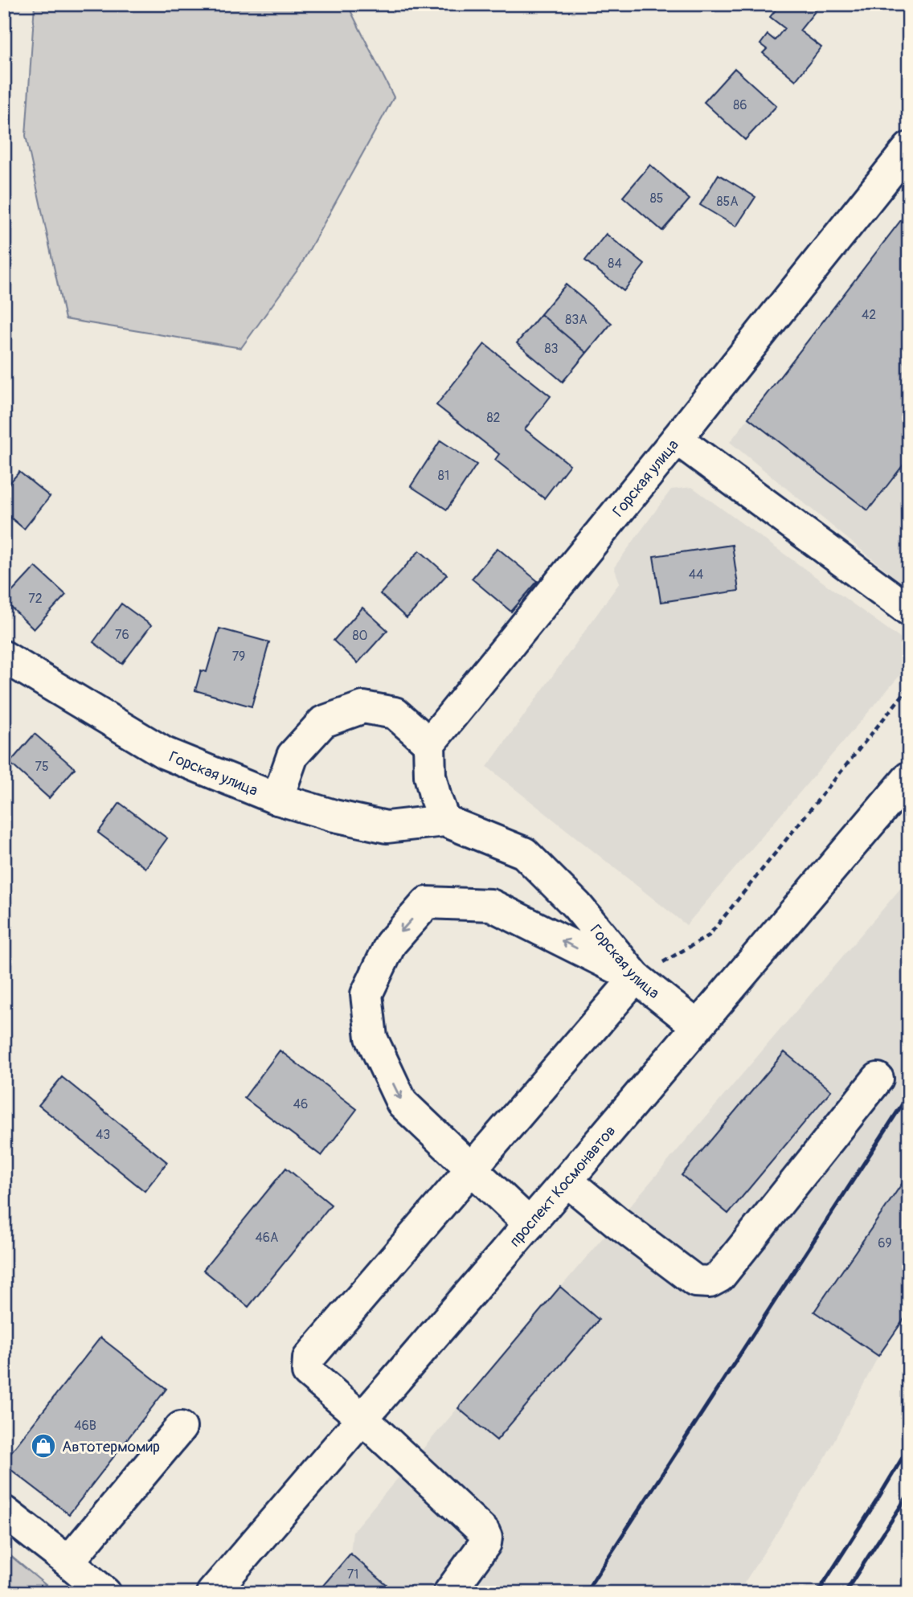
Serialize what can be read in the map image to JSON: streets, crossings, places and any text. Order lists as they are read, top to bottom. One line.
{"streets":{"street":["Горская улица","проспект Космонавтов"]},"crossings":[["Горская улица","проспект Космонавтов"]],"places":{"shop":["Автотермомир"]},"house_numbers":["86","85","85А","84","42","83А","83","82","81","44","72","76","80","79","75","46","43","46А","69","46В","71"]}
